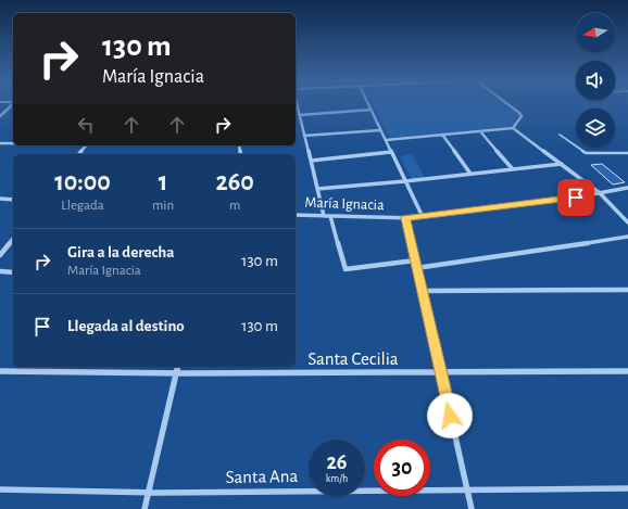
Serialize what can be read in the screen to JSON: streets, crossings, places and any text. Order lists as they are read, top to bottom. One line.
{"streets":{"street":["María Ignacia","Santa Cecilia","Santa Ana"]},"north":"left","page":{"turn":["130 m","María Ignacia"],"eta":["10:00","Llegada","1","min","260","m"],"list":[{"name":"Gira a la derecha","note":"María Ignacia","value":"130 m"},{"name":"Llegada al destino","value":"130 m"}],"speed":"26 km/h","limit":"30"}}
